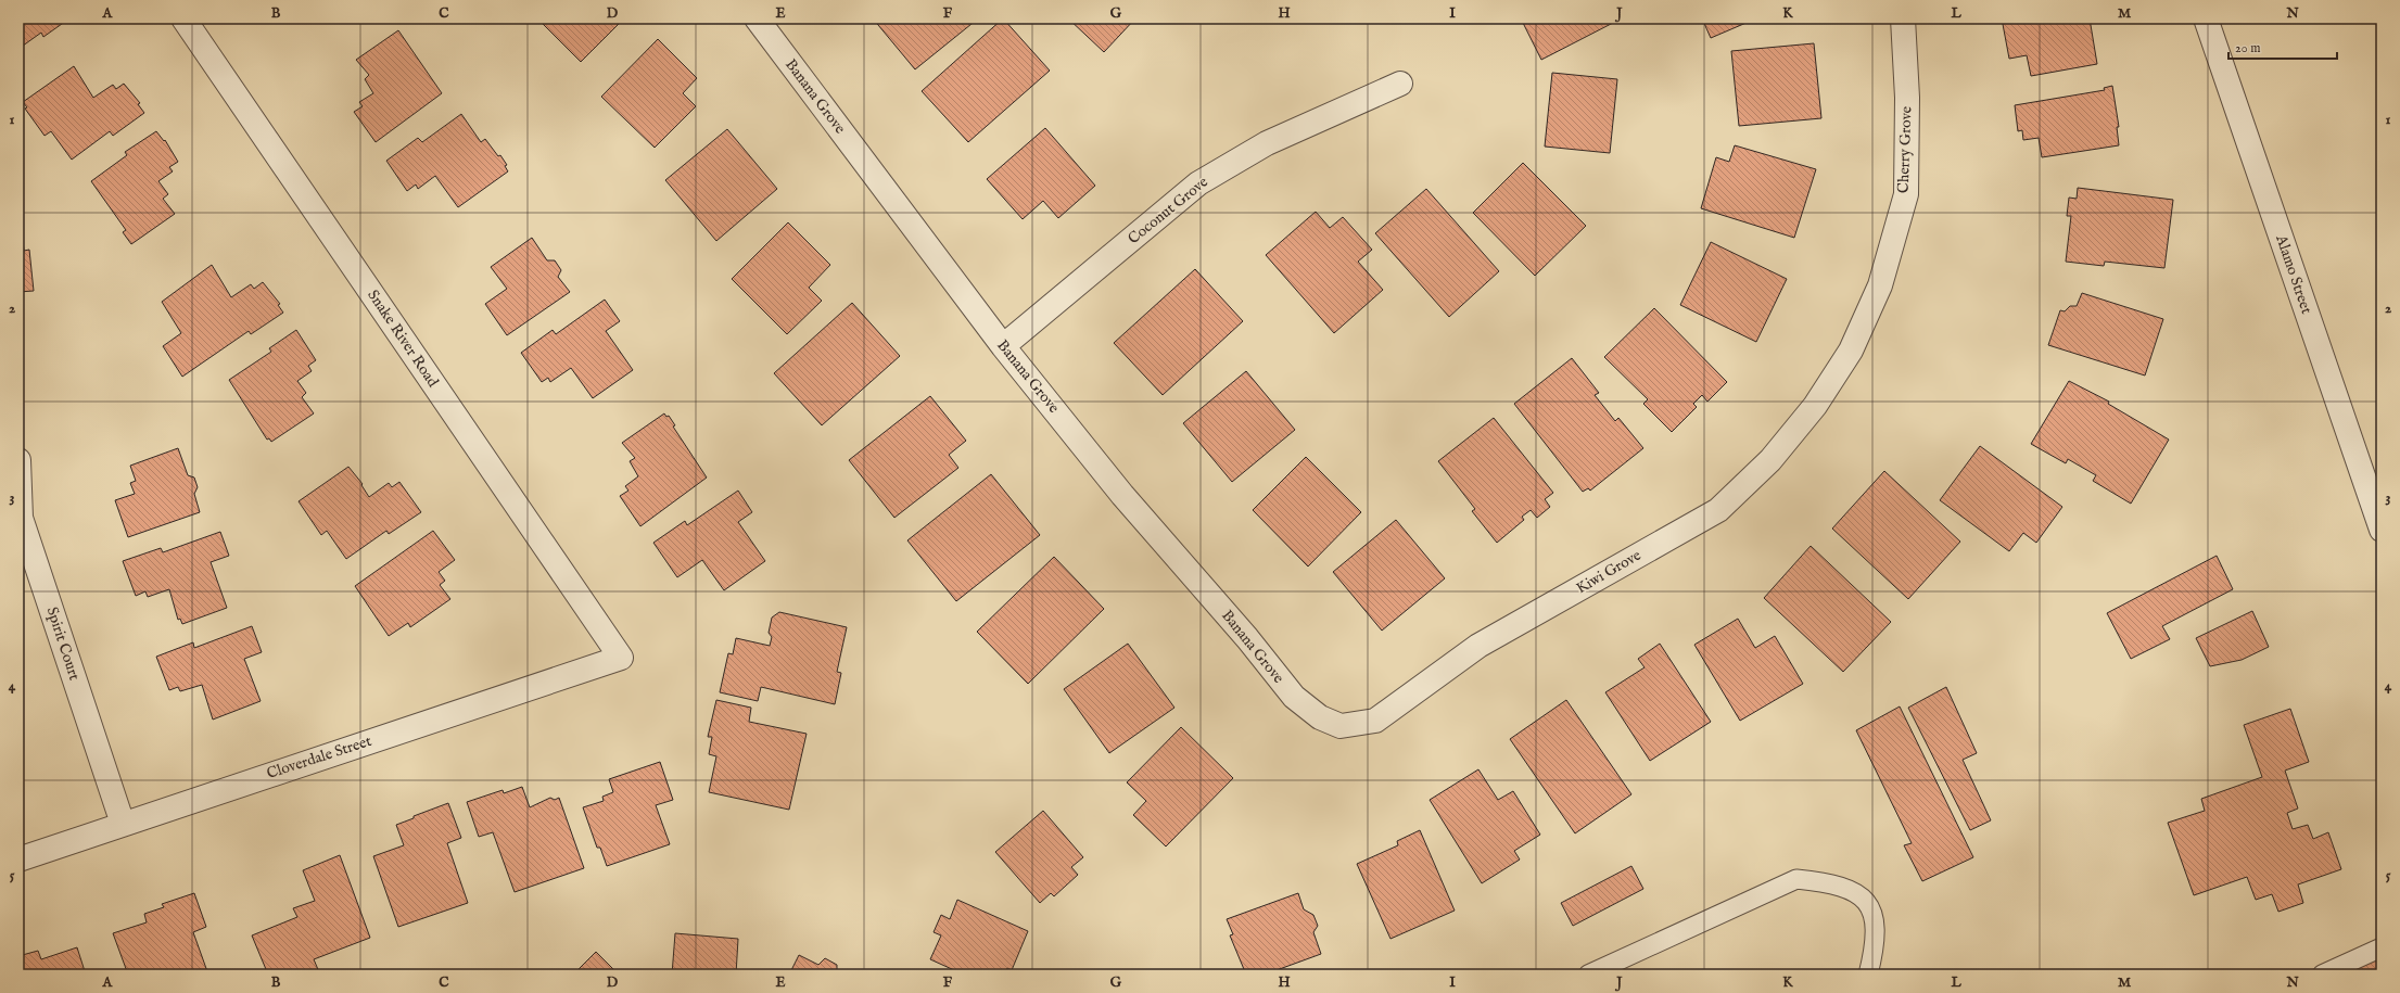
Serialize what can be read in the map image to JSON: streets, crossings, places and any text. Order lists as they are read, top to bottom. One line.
{"streets":{"street":["Banana Grove","Cherry Grove","Coconut Grove","Alamo Street","Snake River Road","Kiwi Grove","Spirit Court","Cloverdale Street"]},"crossings":[["Banana Grove","Coconut Grove"],["Banana Grove","Kiwi Grove"],["Cherry Grove","Kiwi Grove"],["Snake River Road","Cloverdale Street"],["Spirit Court","Cloverdale Street"]],"scale_bar":"20 m","grid":{"columns":["A","B","C","D","E","F","G","H","I","J","K","L","M","N"],"rows":["1","2","3","4","5"]}}
